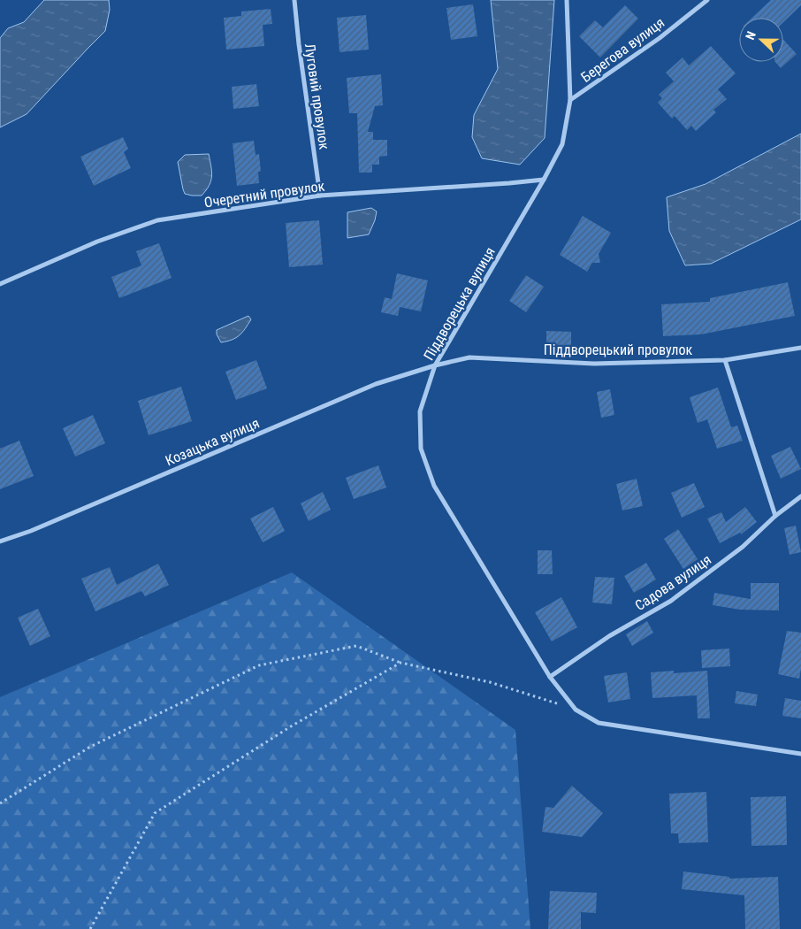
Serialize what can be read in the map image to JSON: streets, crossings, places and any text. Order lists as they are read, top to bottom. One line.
{"streets":{"street":["Берегова вулиця","Луговий провулок","Очеретний провулок","Піддворецька вулиця","Піддворецький провулок","Козацька вулиця","Садова вулиця"]},"crossings":[["Берегова вулиця","Піддворецька вулиця"],["Луговий провулок","Очеретний провулок"],["Очеретний провулок","Піддворецька вулиця"],["Піддворецька вулиця","Піддворецький провулок"],["Піддворецька вулиця","Козацька вулиця"],["Піддворецька вулиця","Садова вулиця"],["Піддворецький провулок","Козацька вулиця"]],"north":"left"}
